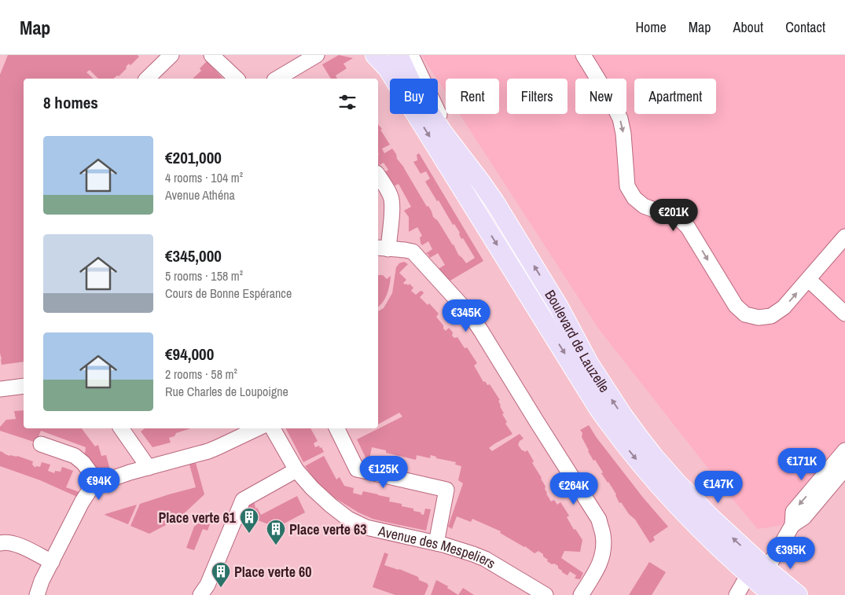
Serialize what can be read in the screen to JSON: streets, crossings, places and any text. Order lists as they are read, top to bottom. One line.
{"streets":{"main road":["Boulevard de Lauzelle"],"street":["Avenue des Mespeliers"]},"places":{"building":["Place verte 61","Place verte 63","Place verte 60"]},"page":{"header":"Map","nav":["Home","Map","About","Contact"],"chip":["Buy","Rent","Filters","New","Apartment"],"heading":"8 homes","list":[{"name":"€201,000","note":"4 rooms · 104 m² · Avenue Athéna"},{"name":"€345,000","note":"5 rooms · 158 m² · Cours de Bonne Espérance"},{"name":"€94,000","note":"2 rooms · 58 m² · Rue Charles de Loupoigne"}],"price":["€201K","€345K","€171K","€125K","€94K","€147K","€264K","€395K"]}}
